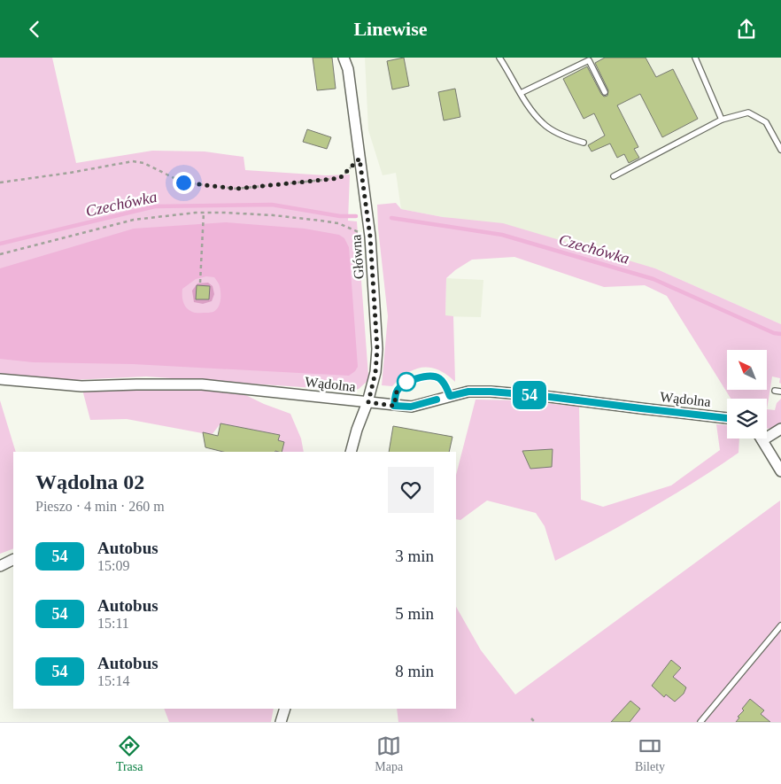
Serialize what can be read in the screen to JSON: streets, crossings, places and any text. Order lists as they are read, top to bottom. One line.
{"streets":{"street":["Główna","Wądolna"]},"crossings":[["Główna","Wądolna"]],"water":["Czechówka"],"lines":["bus line 54"],"north":"top left","page":{"header":"Linewise","on_map":"54","heading":["Wądolna 02","Pieszo · 4 min · 260 m"],"list":[{"mark":"54","name":"Autobus","note":"15:09","value":"3 min"},{"mark":"54","name":"Autobus","note":"15:11","value":"5 min"},{"mark":"54","name":"Autobus","note":"15:14","value":"8 min"}],"tabs":["Trasa","Mapa","Bilety"]}}
